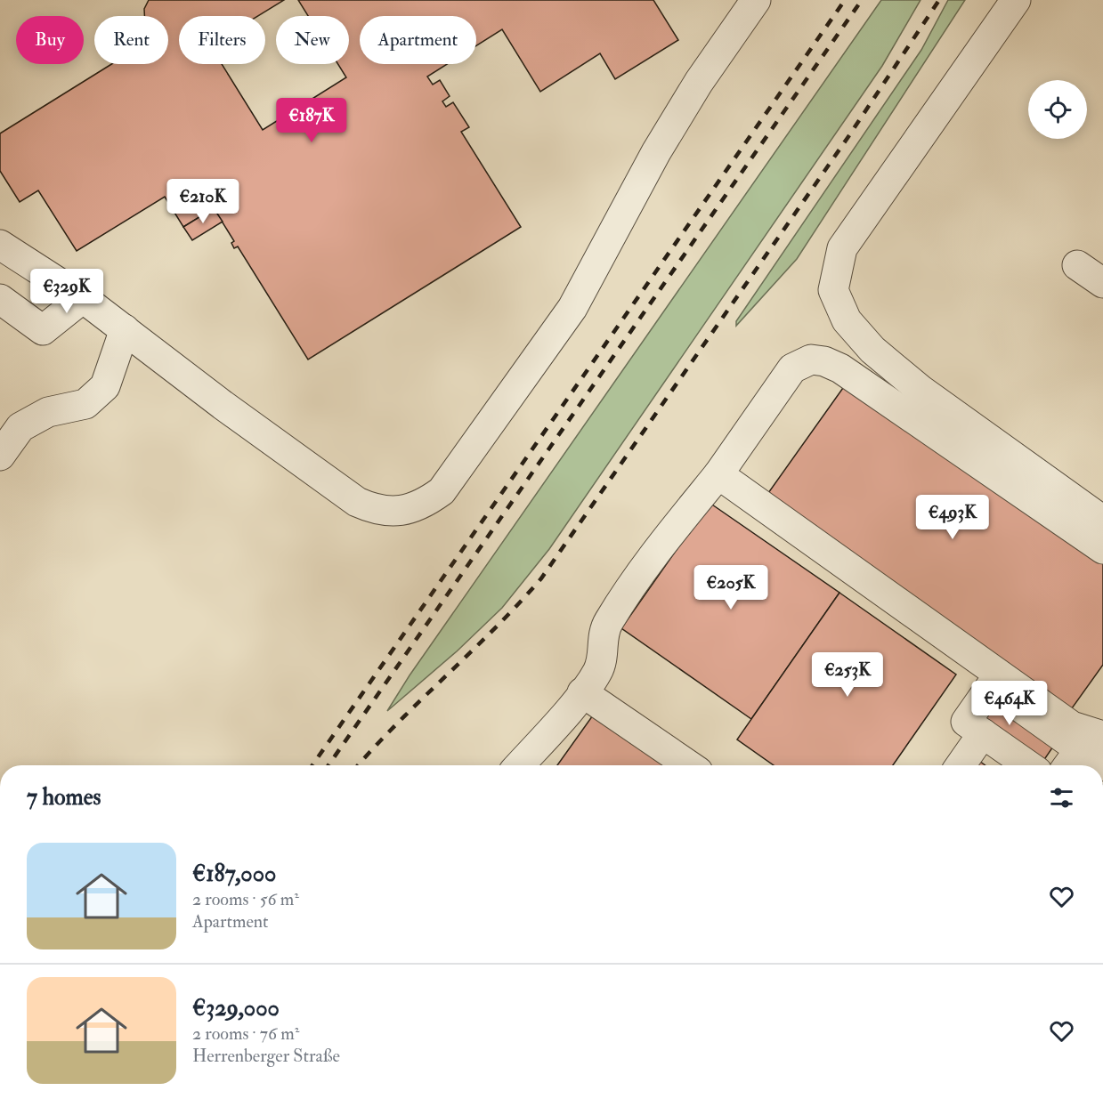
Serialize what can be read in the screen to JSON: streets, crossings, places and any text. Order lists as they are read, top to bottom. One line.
{"page":{"chip":["Buy","Rent","Filters","New","Apartment"],"price":["€187K","€210K","€329K","€493K","€205K","€253K","€464K"],"heading":"7 homes","list":[{"name":"€187,000","note":"2 rooms · 56 m² · Apartment"},{"name":"€329,000","note":"2 rooms · 76 m² · Herrenberger Straße"}]}}
